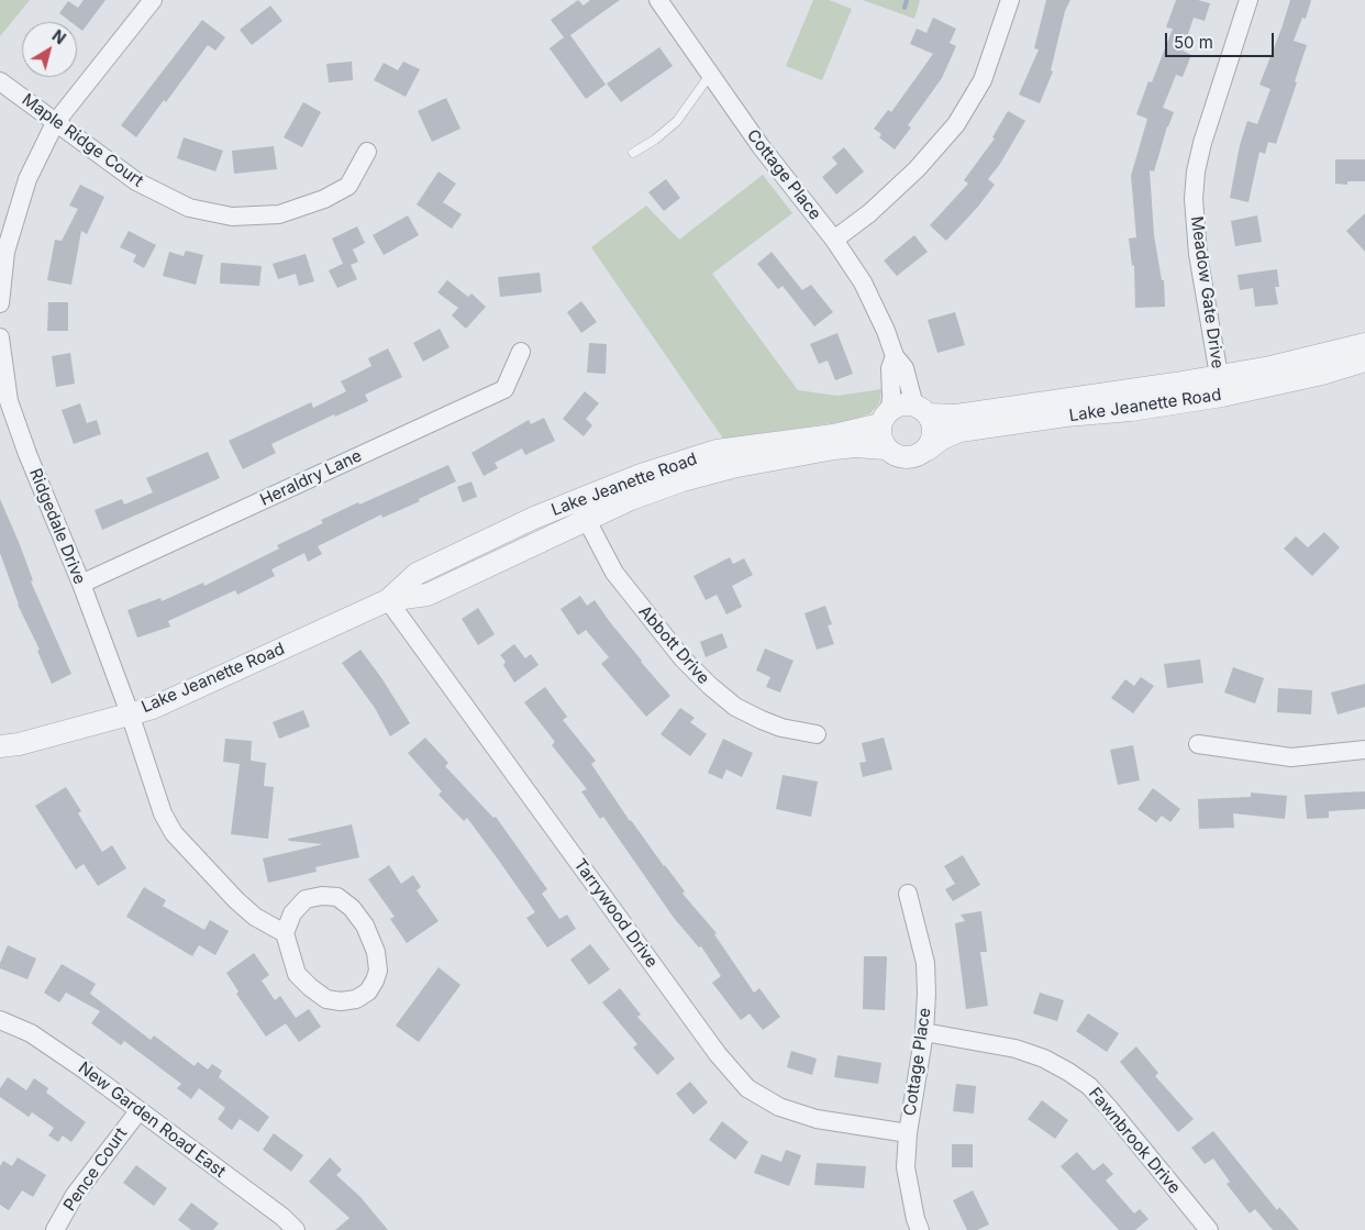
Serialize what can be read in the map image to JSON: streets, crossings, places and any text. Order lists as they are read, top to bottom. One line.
{"streets":{"street":["Maple Ridge Court","Cottage Place","Meadow Gate Drive","Lake Jeanette Road","Heraldry Lane","Ridgedale Drive","Abbott Drive","Tarrywood Drive","New Garden Road East","Fawnbrook Drive","Pence Court"]},"crossings":[["Cottage Place","Lake Jeanette Road"],["Cottage Place","Tarrywood Drive"],["Cottage Place","Fawnbrook Drive"],["Meadow Gate Drive","Lake Jeanette Road"],["Lake Jeanette Road","Ridgedale Drive"],["Lake Jeanette Road","Abbott Drive"],["Lake Jeanette Road","Tarrywood Drive"],["Heraldry Lane","Ridgedale Drive"],["New Garden Road East","Pence Court"]],"scale_bar":"50 m","north":"top right"}
